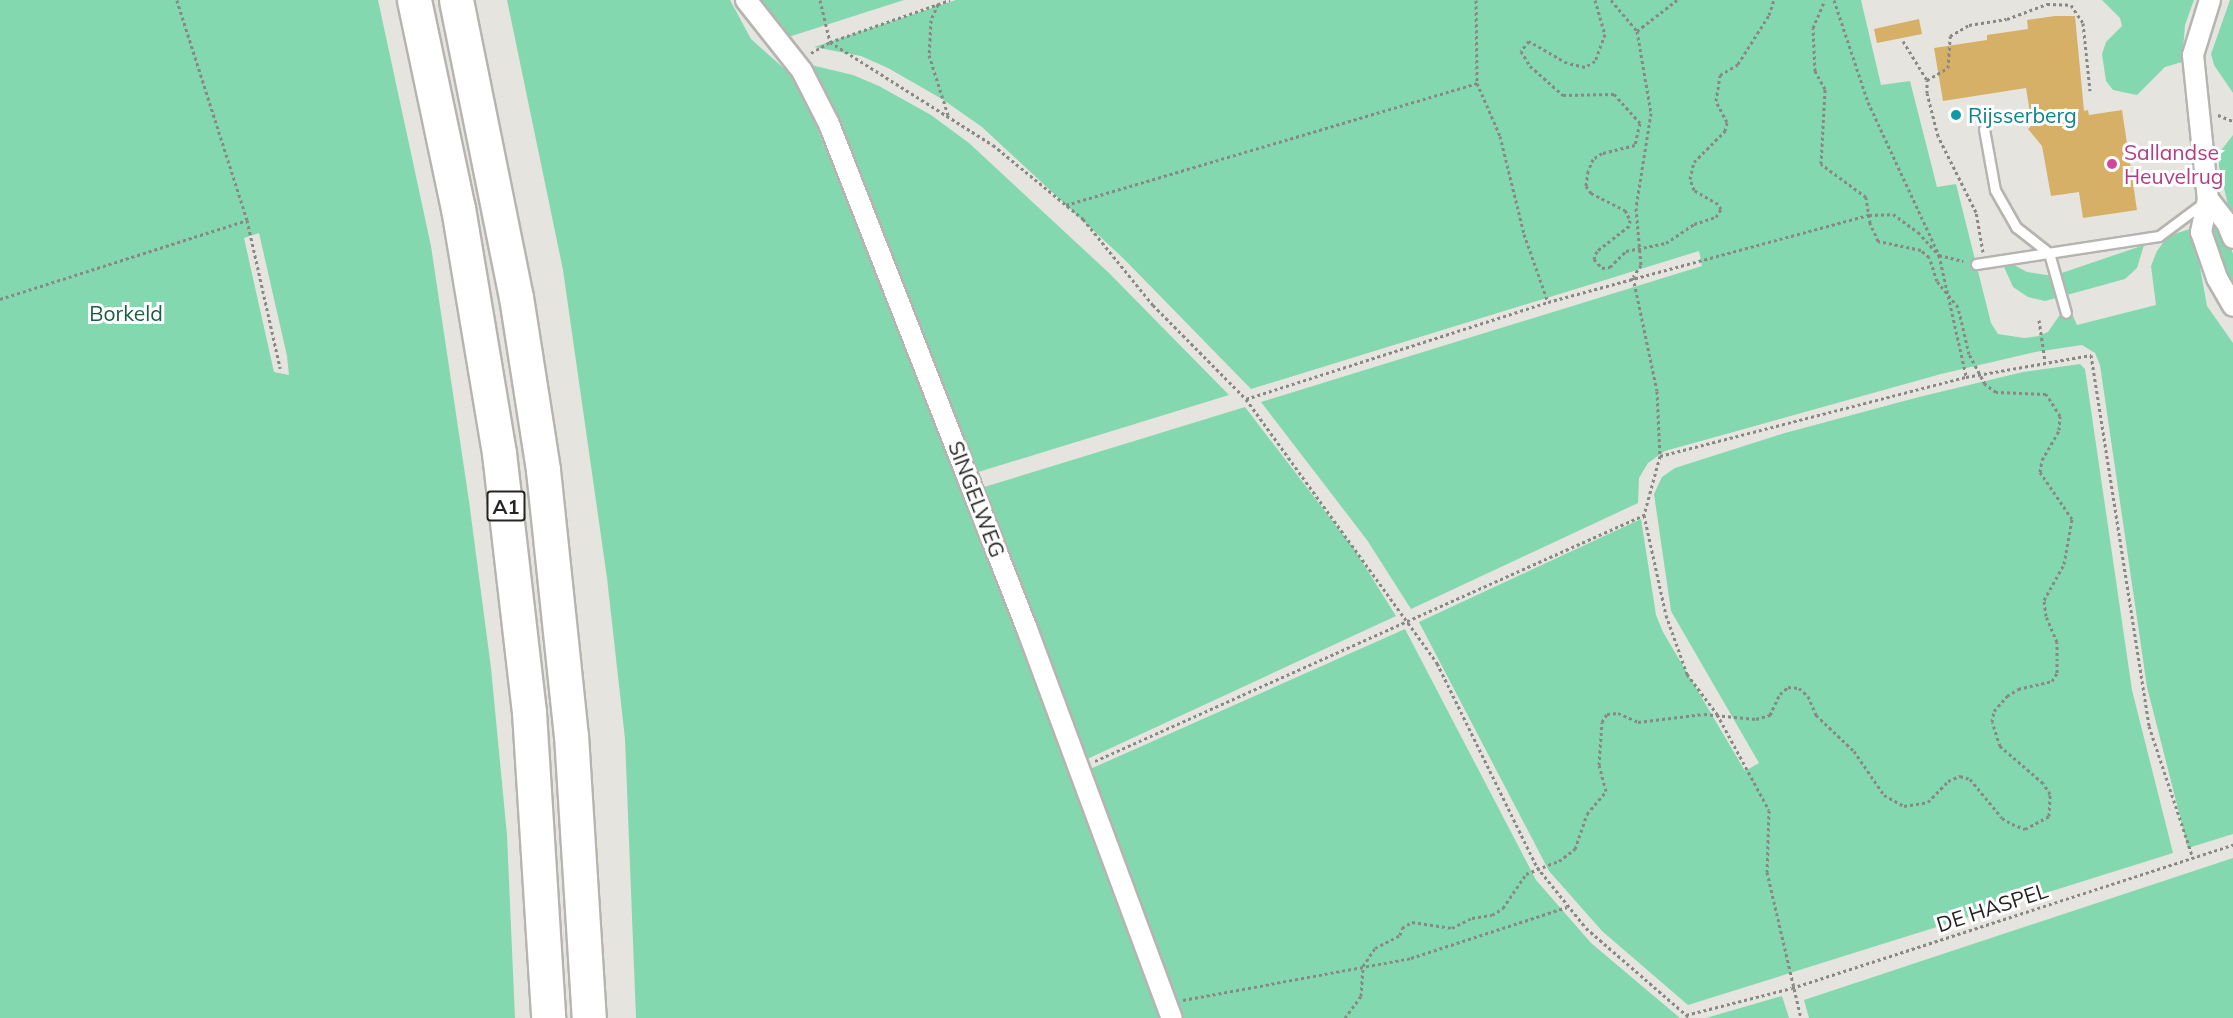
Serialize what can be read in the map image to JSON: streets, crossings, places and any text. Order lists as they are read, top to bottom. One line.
{"streets":{"highway":["A1"],"street":["SINGELWEG"],"path":["DE HASPEL"]},"parks":["Borkeld"],"places":["Rijsserberg","Sallandse Heuvelrug"]}
